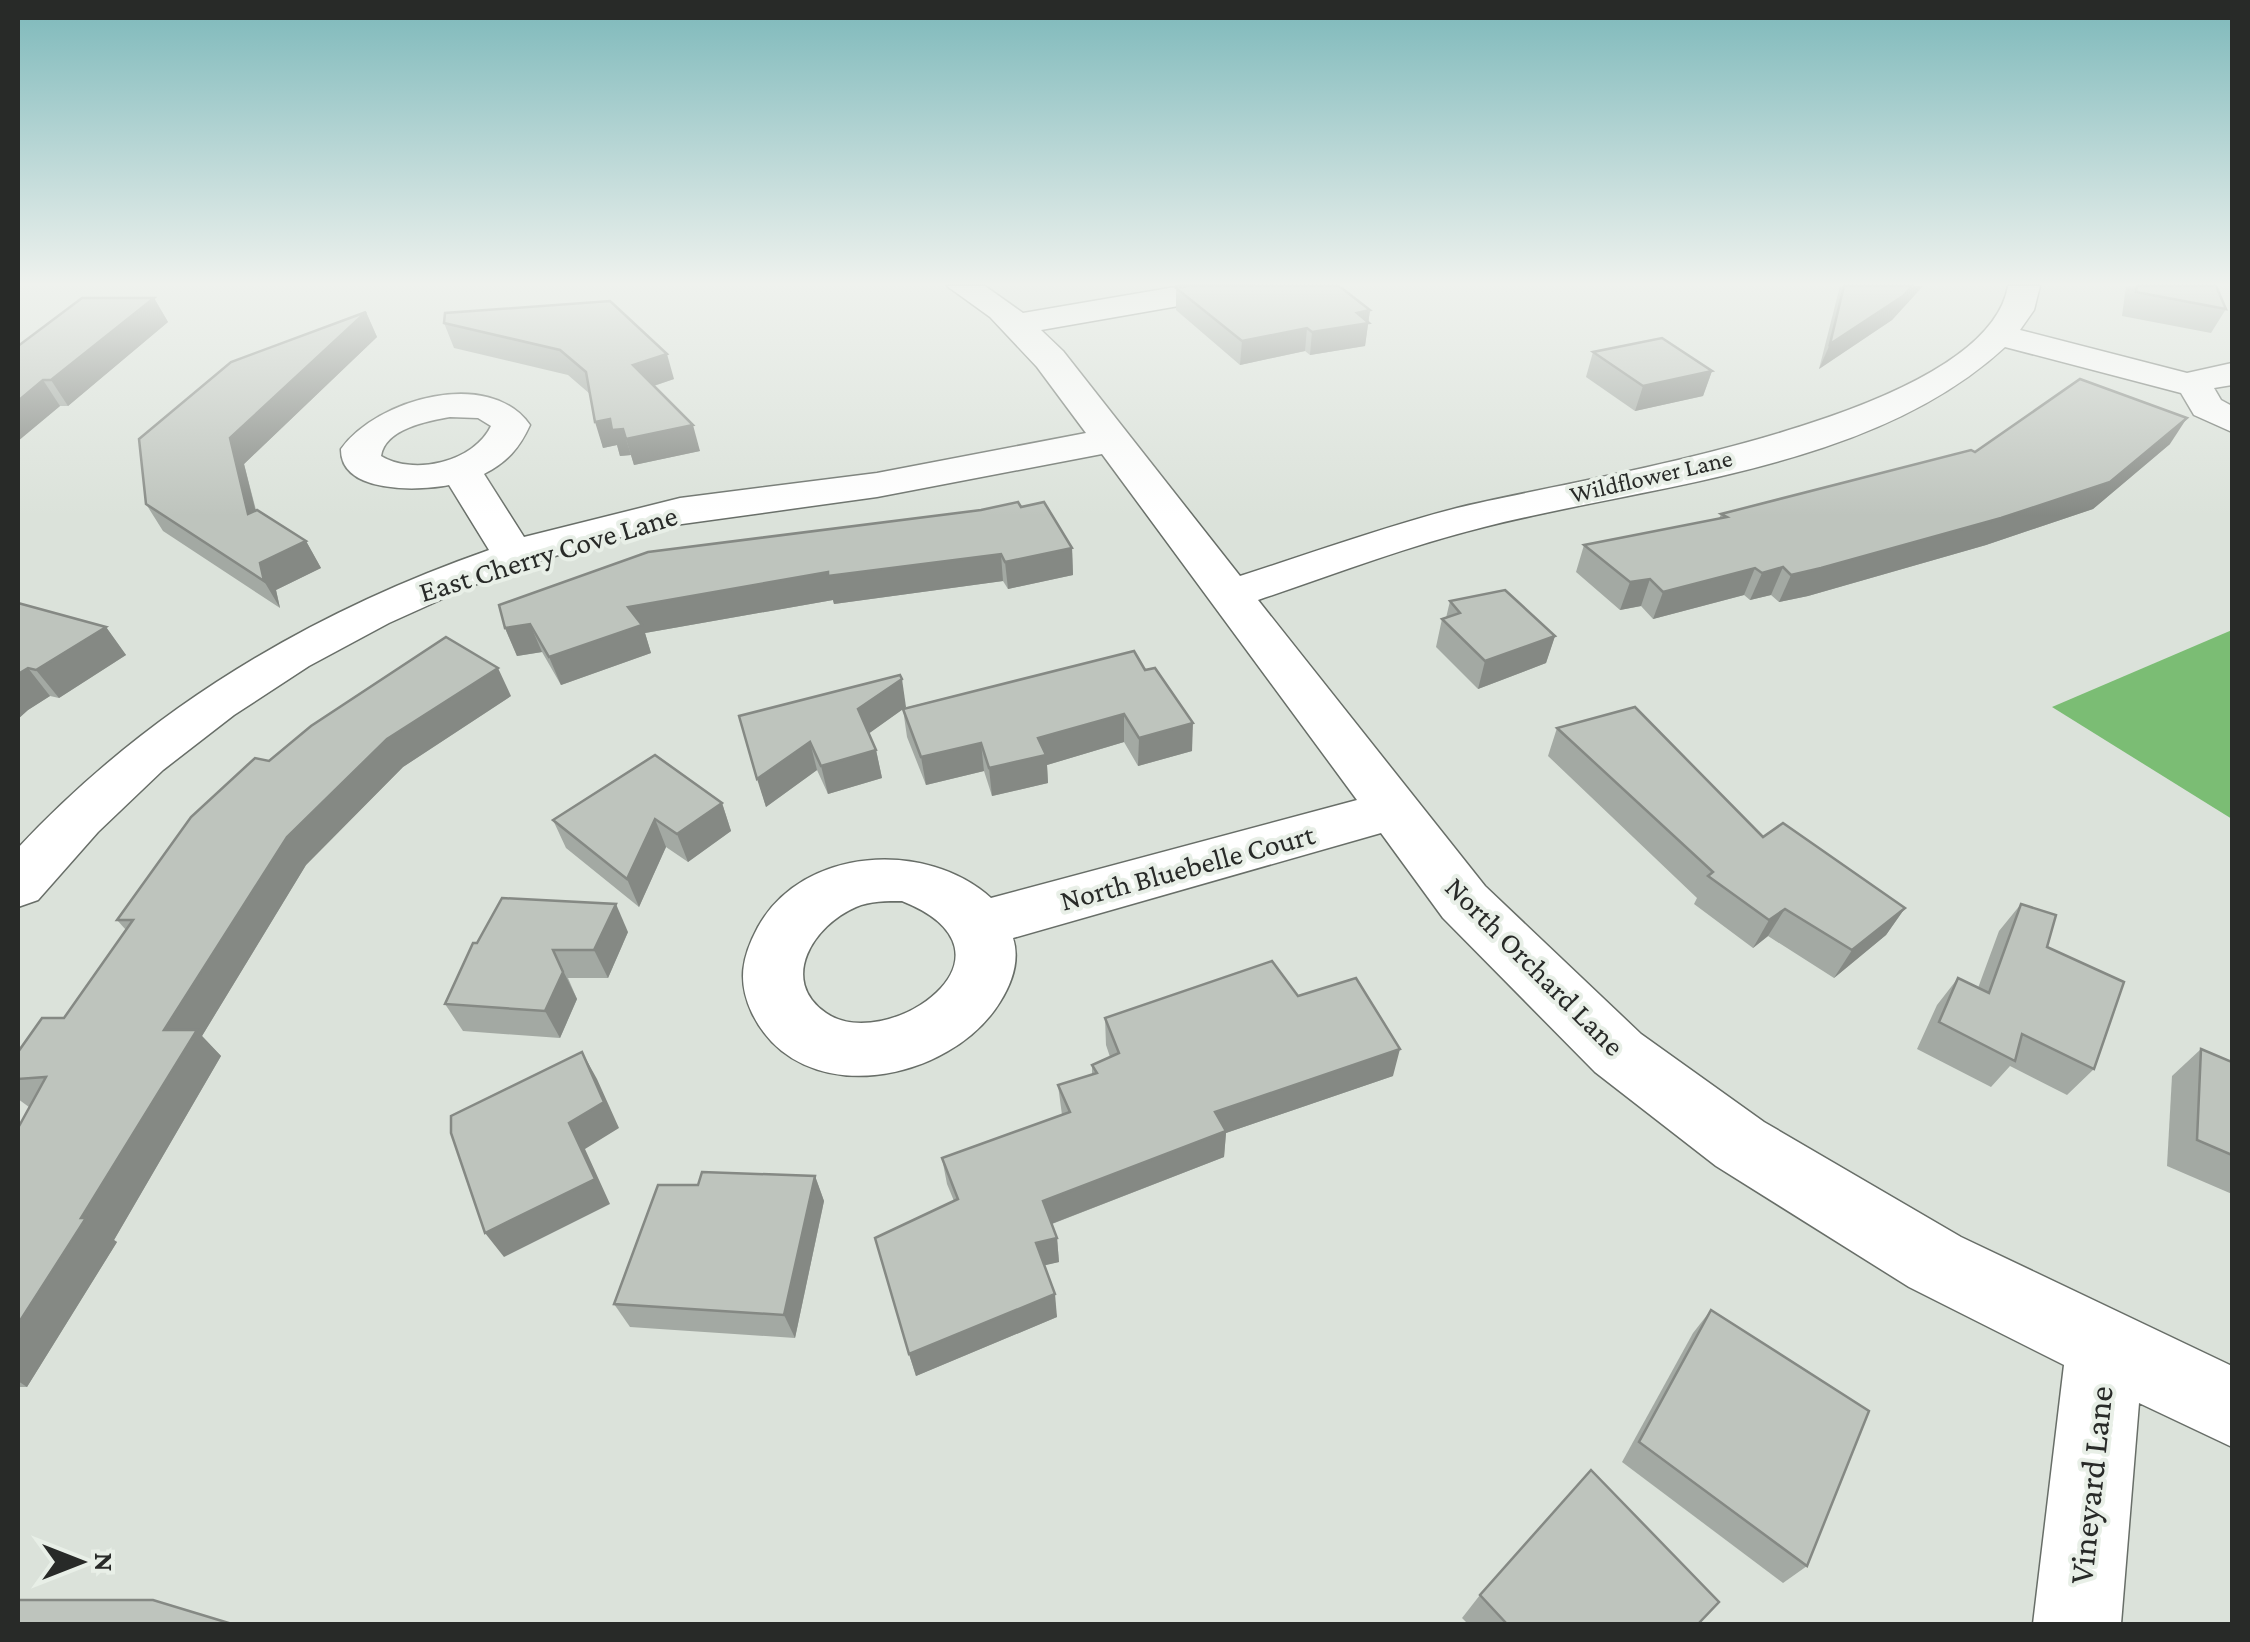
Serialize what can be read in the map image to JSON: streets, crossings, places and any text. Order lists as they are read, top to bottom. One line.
{"streets":{"street":["Wildflower Lane","East Cherry Cove Lane","North Bluebelle Court","North Orchard Lane","Vineyard Lane"]},"crossings":[["Wildflower Lane","North Orchard Lane"],["East Cherry Cove Lane","North Orchard Lane"],["North Bluebelle Court","North Orchard Lane"],["North Orchard Lane","Vineyard Lane"]],"north":"right"}
